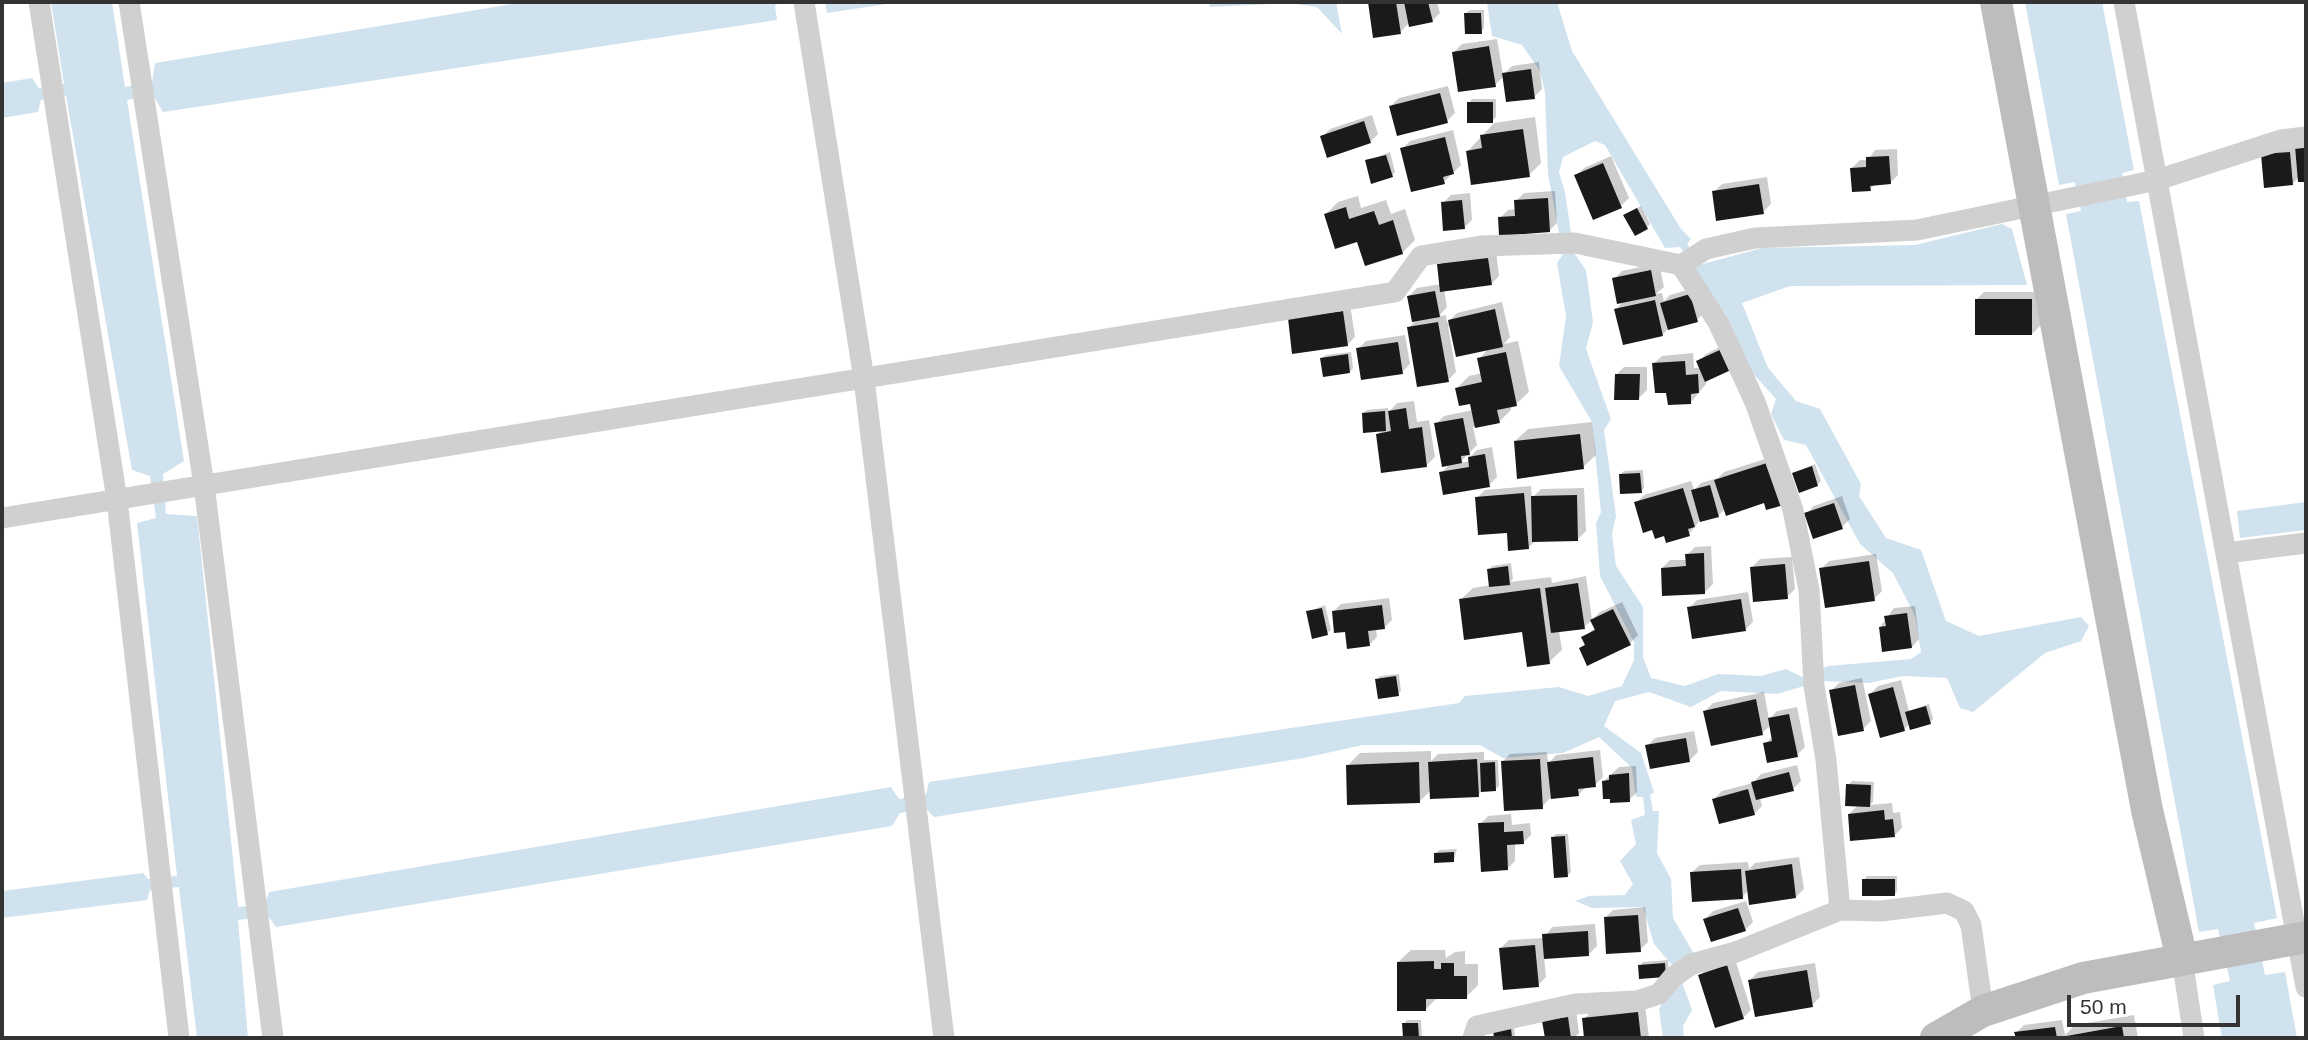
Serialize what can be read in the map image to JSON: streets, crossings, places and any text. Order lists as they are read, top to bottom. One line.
{"scale_bar":"50 m"}
